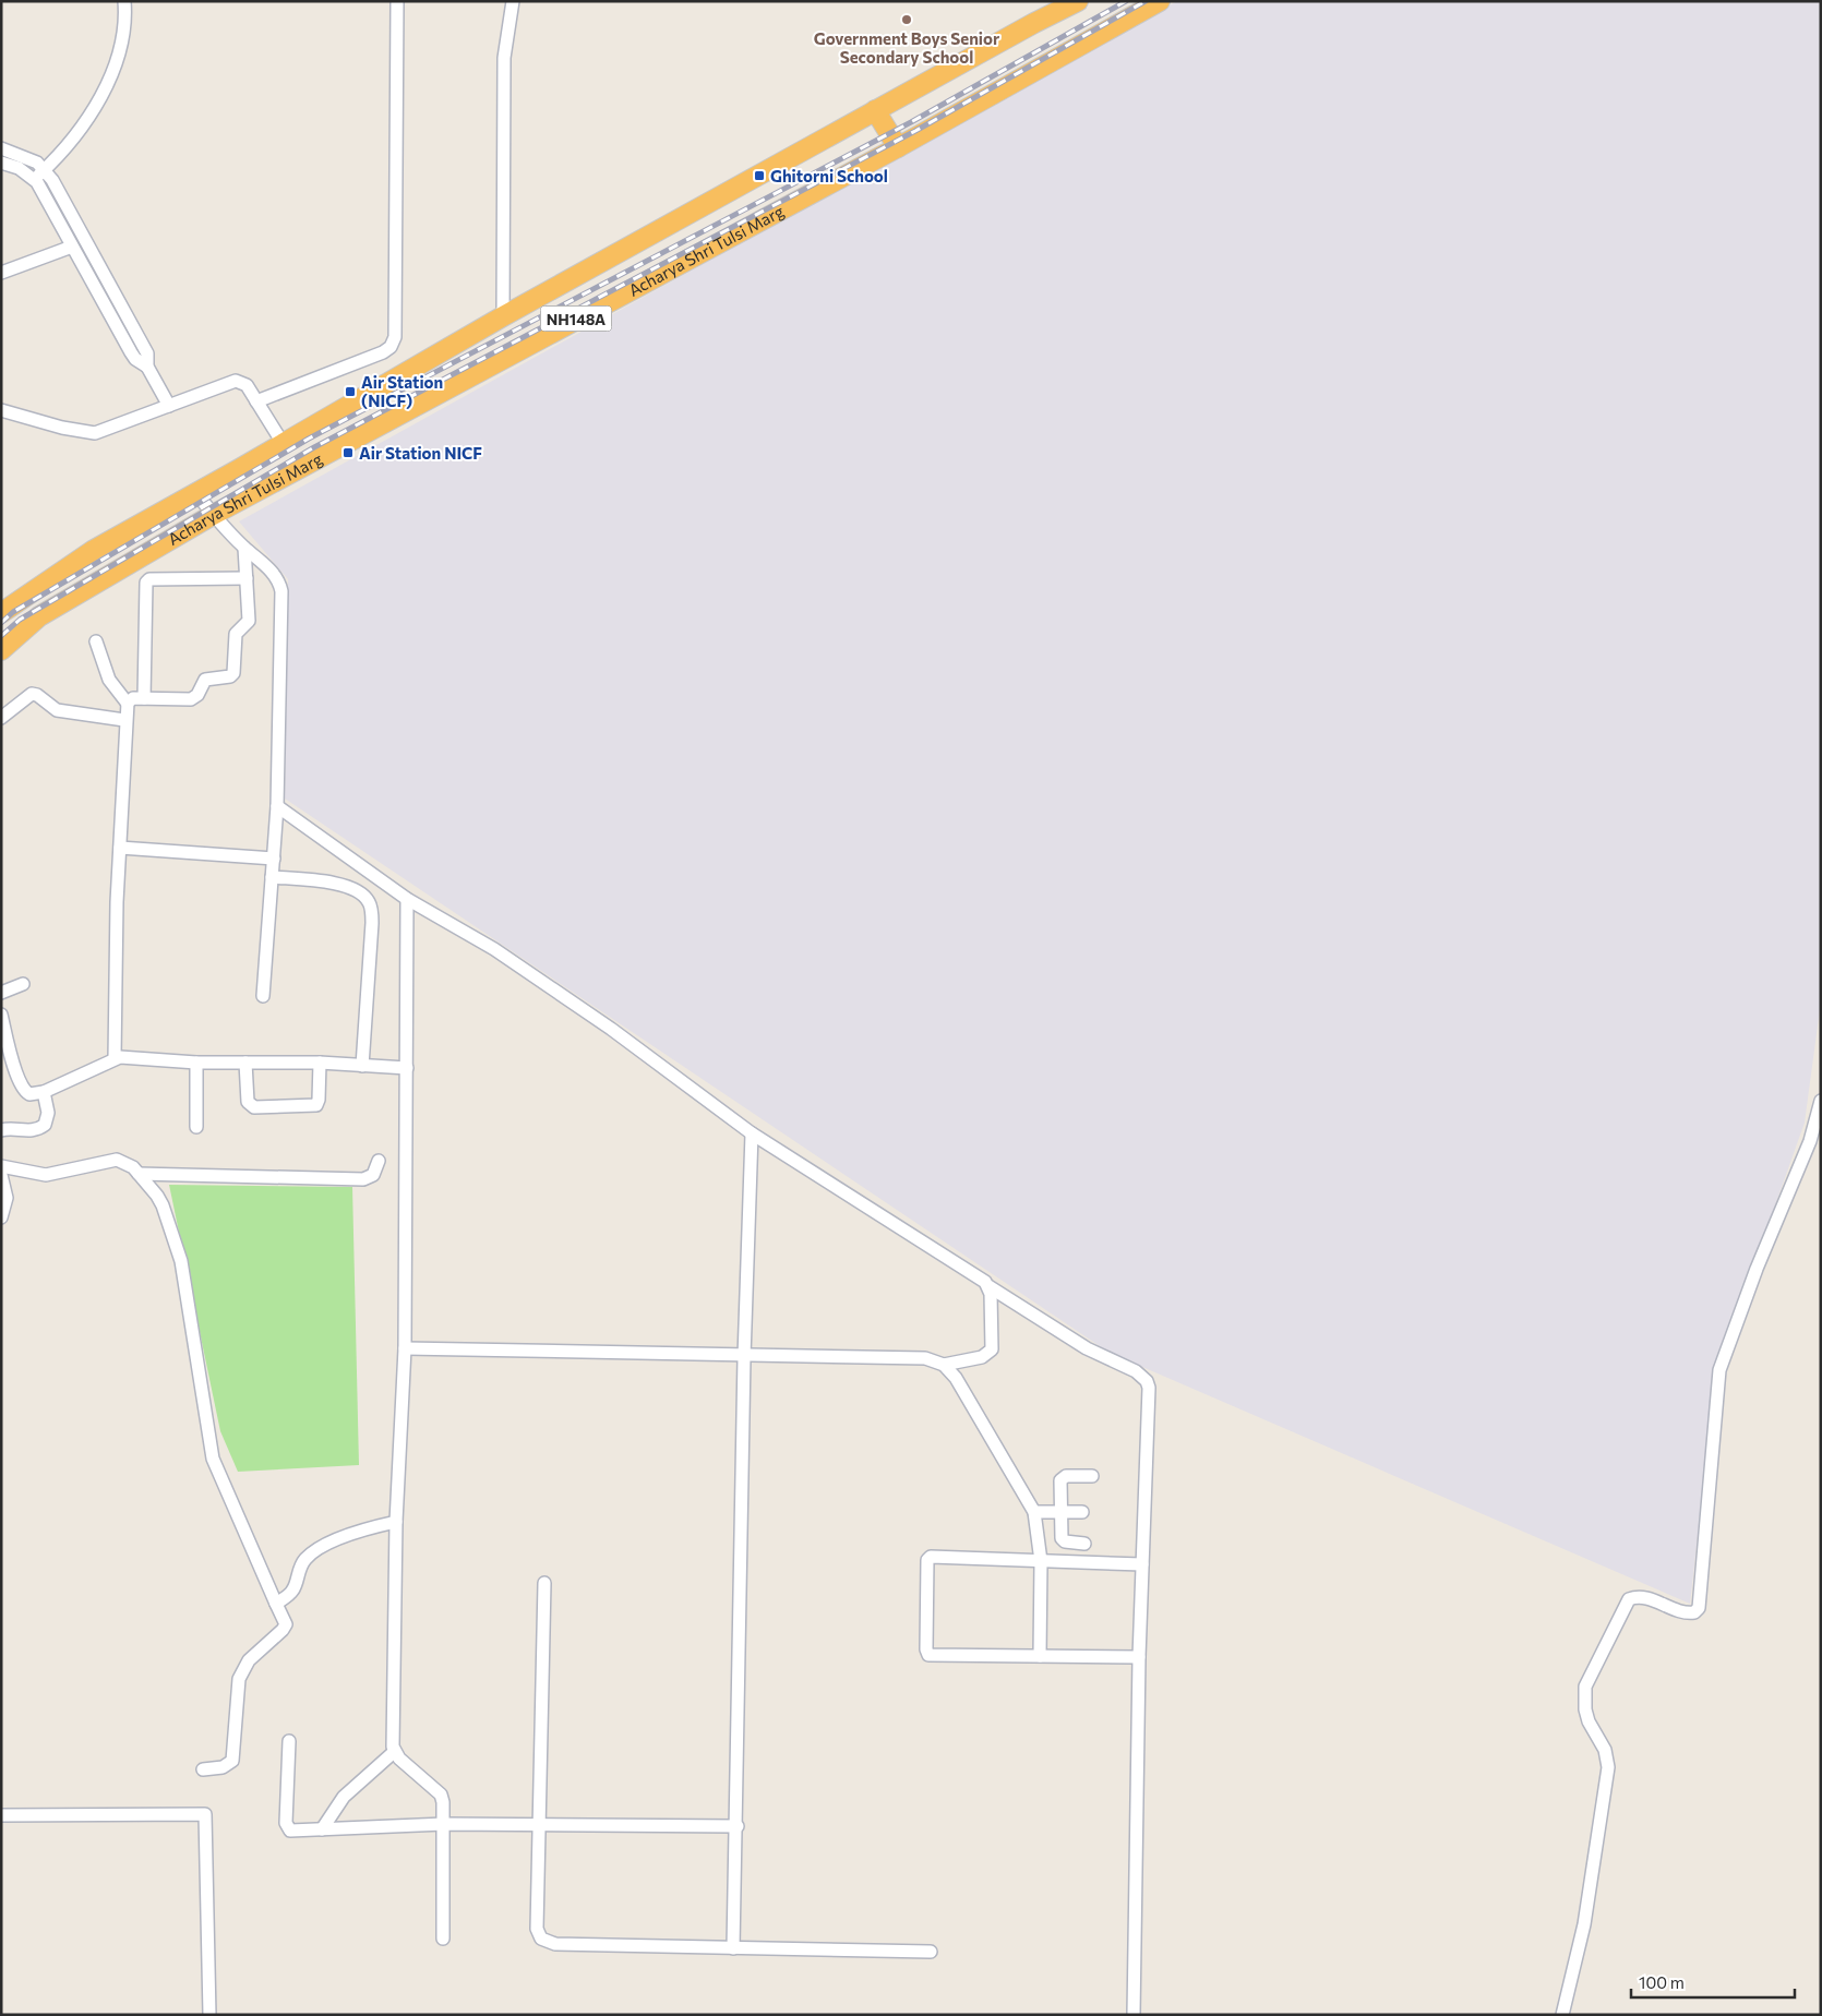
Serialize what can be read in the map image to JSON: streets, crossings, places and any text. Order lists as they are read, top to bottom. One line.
{"streets":{"highway":["Acharya Shri Tulsi Marg","NH148A"]},"places":{"other":["Government Boys Senior Secondary School"],"transit":["Ghitorni School","Air Station (NICF)","Air Station NICF"]},"scale_bar":"100 m"}
